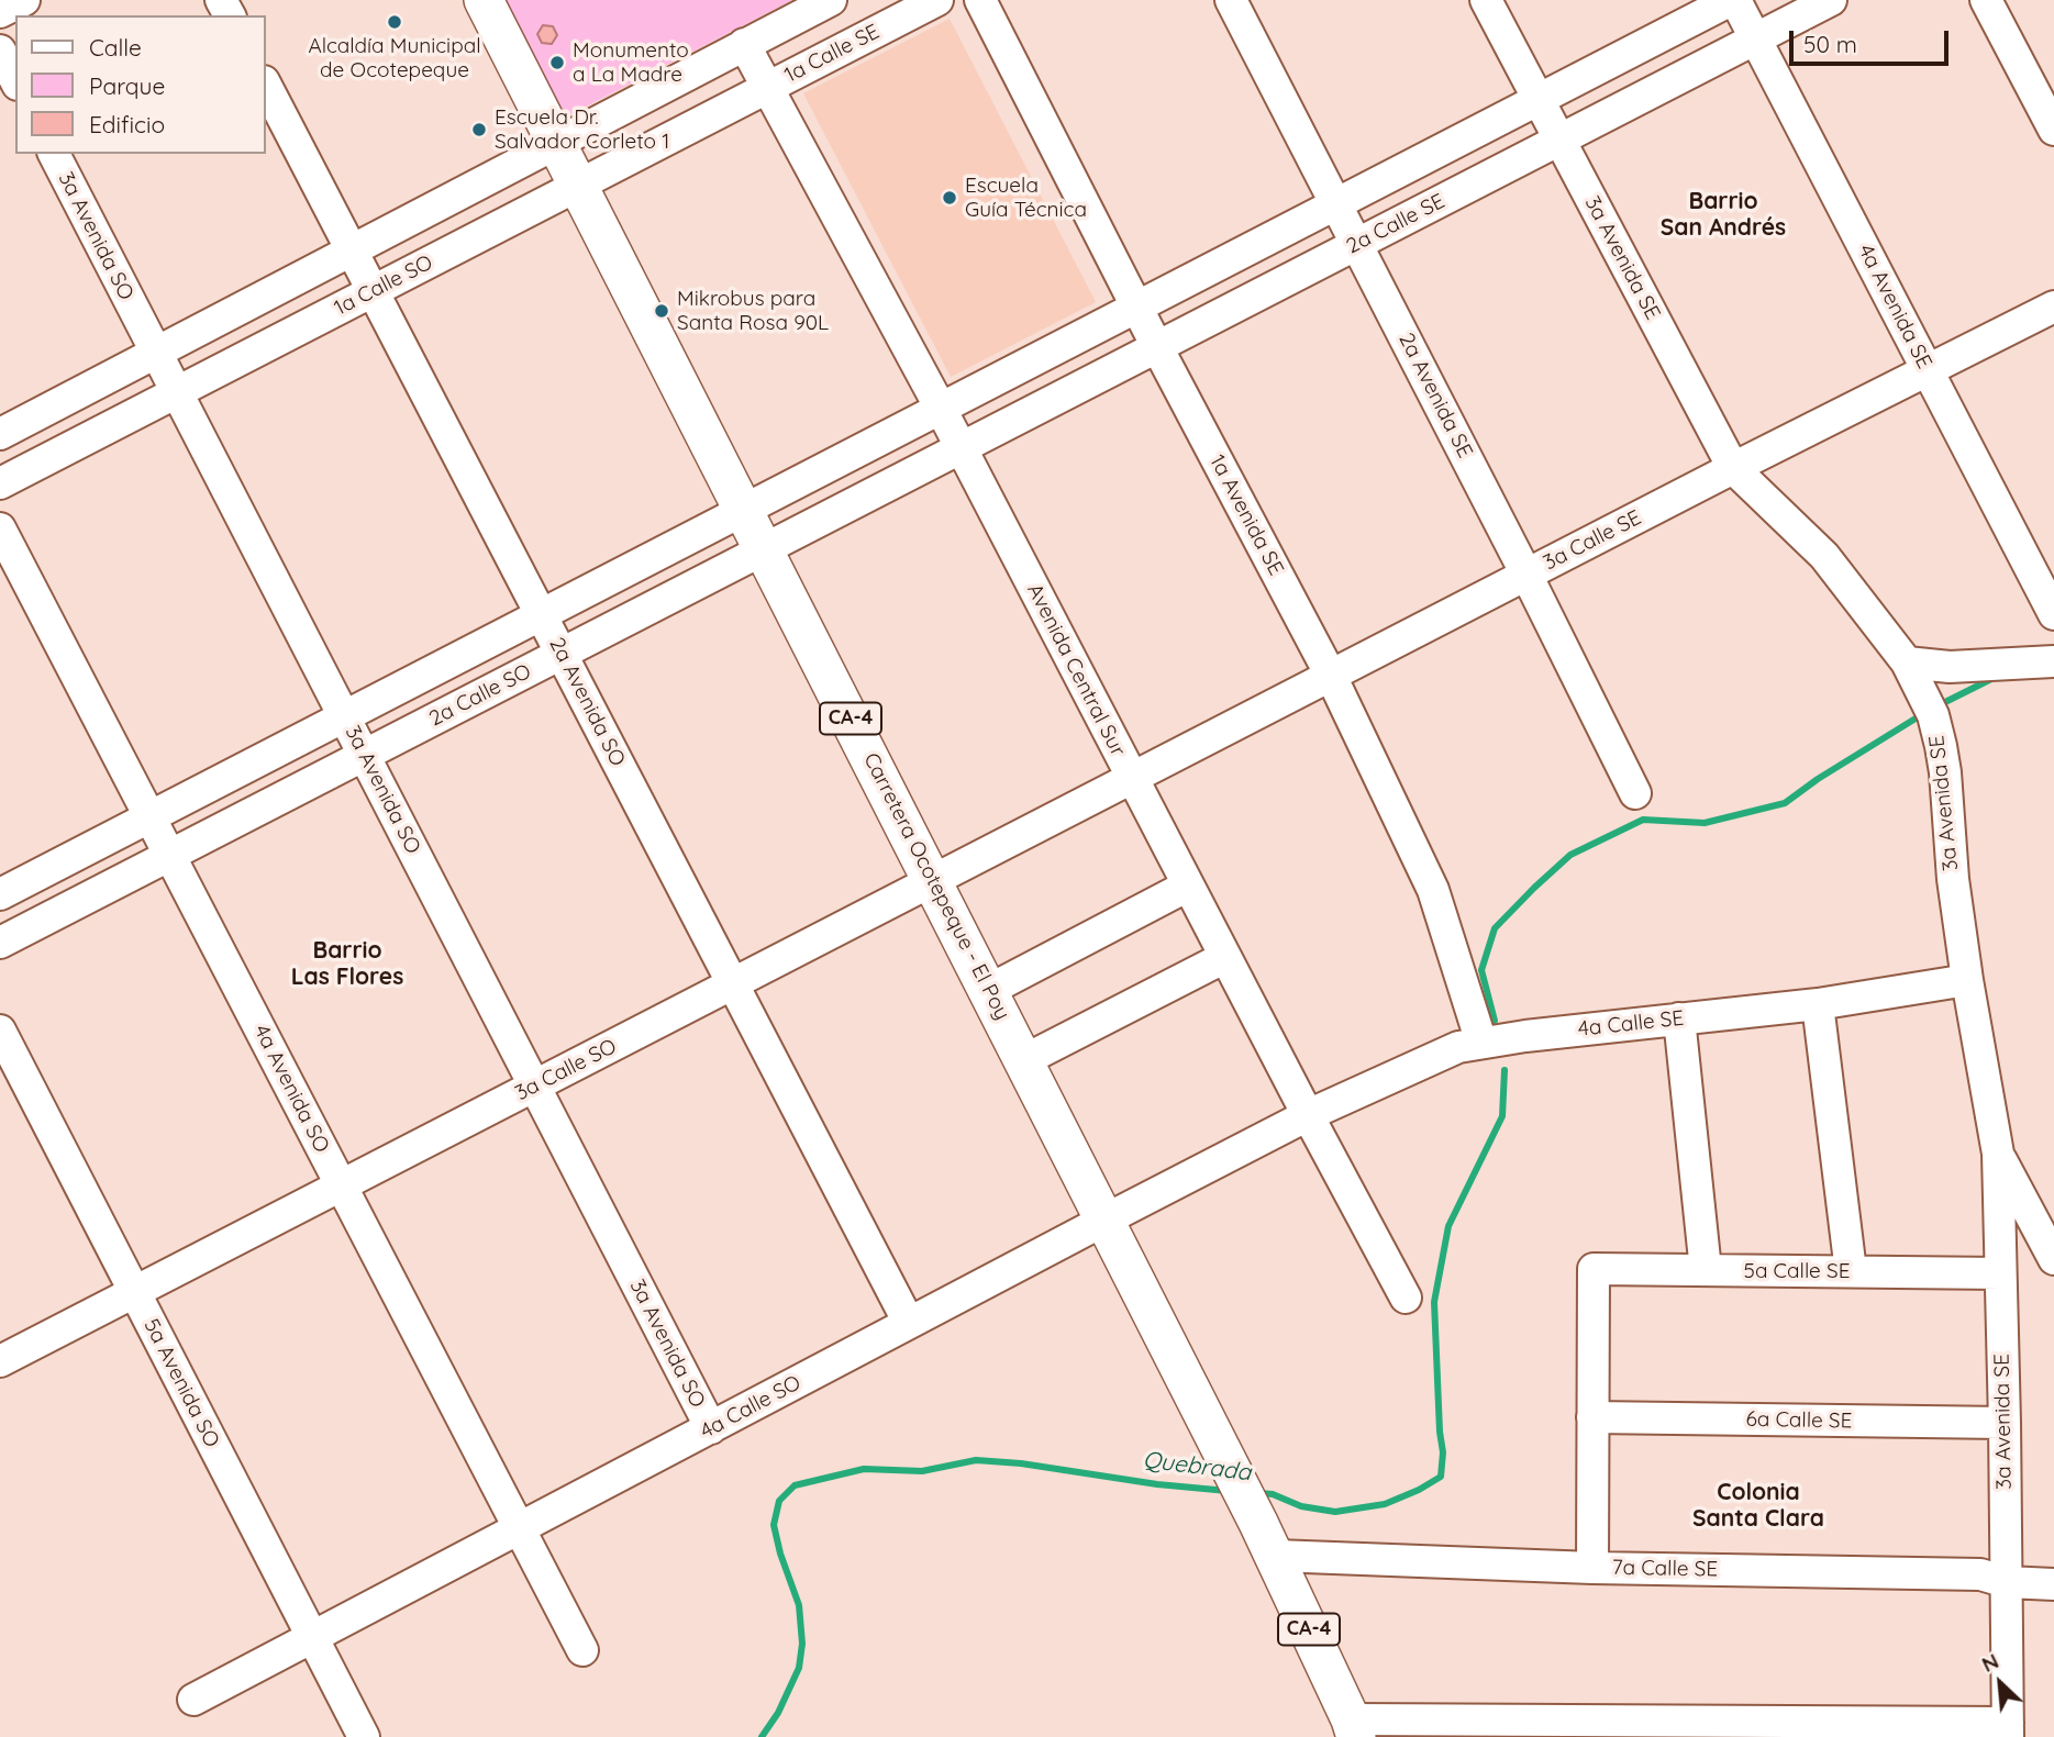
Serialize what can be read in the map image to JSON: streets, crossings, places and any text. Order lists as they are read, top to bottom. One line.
{"streets":{"main road":["CA-4","Carretera Ocotepeque - El Poy"],"street":["1a Calle SE","2a Calle SE","3a Avenida SO","3a Avenida SE","1a Calle SO","4a Avenida SE","2a Avenida SE","1a Avenida SE","3a Calle SE","Avenida Central Sur","2a Calle SO","2a Avenida SO","4a Calle SE","3a Calle SO","4a Avenida SO","5a Calle SE","5a Avenida SO","4a Calle SO","6a Calle SE","7a Calle SE"]},"crossings":[["1a Calle SE","1a Calle SO"],["1a Calle SE","Avenida Central Sur"],["2a Calle SE","3a Avenida SE"],["2a Calle SE","4a Avenida SE"],["2a Calle SE","2a Avenida SE"],["2a Calle SE","1a Avenida SE"],["2a Calle SE","Avenida Central Sur"],["2a Calle SE","2a Calle SO"],["3a Avenida SO","1a Calle SO"],["3a Avenida SO","2a Calle SO"],["3a Avenida SO","3a Calle SO"],["3a Avenida SO","4a Calle SO"],["3a Avenida SE","3a Calle SE"],["3a Avenida SE","4a Calle SE"],["3a Avenida SE","5a Calle SE"],["3a Avenida SE","6a Calle SE"],["3a Avenida SE","7a Calle SE"],["1a Calle SO","Avenida Central Sur"],["1a Calle SO","2a Avenida SO"],["1a Calle SO","Carretera Ocotepeque - El Poy"],["4a Avenida SE","3a Calle SE"],["2a Avenida SE","3a Calle SE"],["1a Avenida SE","3a Calle SE"],["1a Avenida SE","4a Calle SE"],["3a Calle SE","Avenida Central Sur"],["3a Calle SE","3a Calle SO"],["Avenida Central Sur","2a Calle SO"],["Avenida Central Sur","4a Calle SE"],["Avenida Central Sur","3a Calle SO"],["Avenida Central Sur","4a Calle SO"],["2a Calle SO","2a Avenida SO"],["2a Calle SO","Carretera Ocotepeque - El Poy"],["2a Calle SO","4a Avenida SO"],["2a Avenida SO","3a Calle SO"],["2a Avenida SO","4a Calle SO"],["Carretera Ocotepeque - El Poy","3a Calle SO"],["Carretera Ocotepeque - El Poy","4a Calle SO"],["Carretera Ocotepeque - El Poy","7a Calle SE"],["4a Calle SE","4a Calle SO"],["3a Calle SO","4a Avenida SO"],["3a Calle SO","5a Avenida SO"],["4a Avenida SO","4a Calle SO"],["5a Calle SE","6a Calle SE"],["5a Avenida SO","4a Calle SO"]],"districts":["Barrio San Andrés","Barrio Las Flores","Colonia Santa Clara"],"water":["Quebrada"],"places":["Alcaldía Municipal de Ocotepeque","Monumento a La Madre","Escuela Dr. Salvador Corleto 1","Escuela Guía Técnica","Mikrobus para Santa Rosa 90L"],"legend":["Calle","Parque","Edificio"],"scale_bar":"50 m","north":"top left"}
